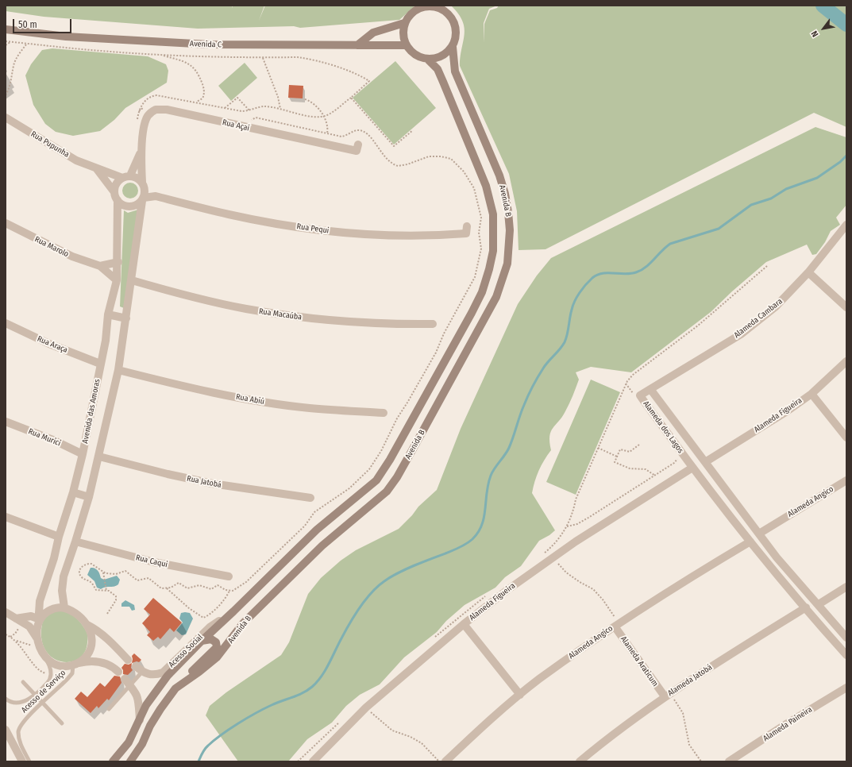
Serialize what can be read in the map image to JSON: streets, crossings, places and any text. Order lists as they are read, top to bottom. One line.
{"streets":{"street":["Avenida C","Rua Açaí","Rua Pupunha","Avenida B","Rua Pequi","Rua Marolo","Rua Macaúba","Alameda Cambara","Rua Araça","Rua Abiú","Avenida das Amoras","Alameda Figueira","Alameda dos Lagos","Rua Murici","Rua Jatobá","Alameda Angico","Rua Caqui","Acesso Social","Alameda Araticum","Alameda Jatobá","Alameda Paineira"],"lane":["Acesso de Serviço"]},"crossings":[["Avenida C","Avenida B"],["Rua Açaí","Rua Pupunha"],["Rua Açaí","Rua Pequi"],["Rua Açaí","Avenida das Amoras"],["Rua Pupunha","Rua Pequi"],["Rua Pupunha","Avenida das Amoras"],["Avenida B","Acesso Social"],["Rua Pequi","Avenida das Amoras"],["Rua Marolo","Avenida das Amoras"],["Rua Macaúba","Avenida das Amoras"],["Alameda Cambara","Alameda dos Lagos"],["Rua Araça","Avenida das Amoras"],["Rua Abiú","Avenida das Amoras"],["Avenida das Amoras","Rua Murici"],["Avenida das Amoras","Rua Jatobá"],["Avenida das Amoras","Rua Caqui"],["Avenida das Amoras","Acesso de Serviço"],["Alameda Figueira","Alameda dos Lagos"],["Alameda dos Lagos","Alameda Angico"],["Alameda dos Lagos","Alameda Jatobá"],["Alameda Angico","Alameda Araticum"],["Alameda Araticum","Alameda Jatobá"]],"scale_bar":"50 m","north":"bottom left"}
